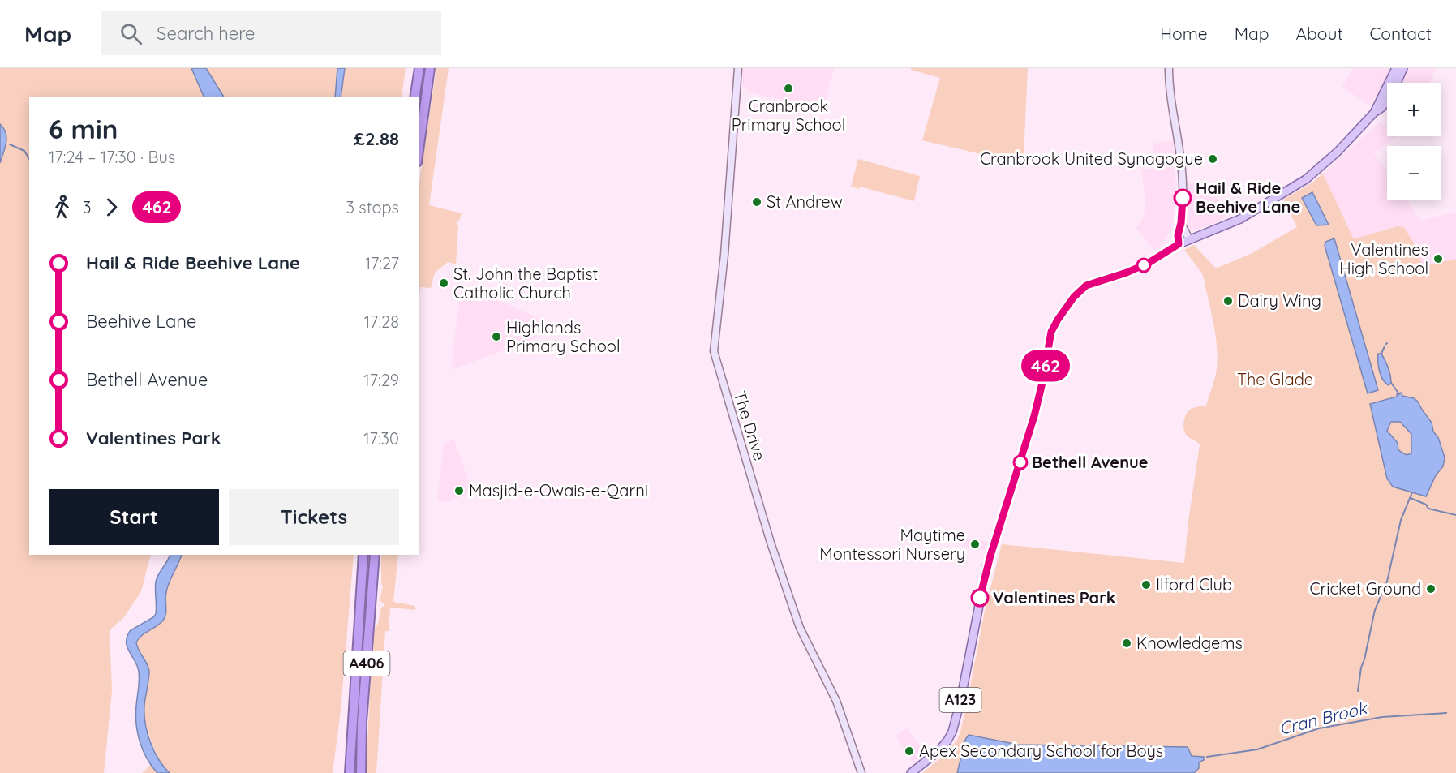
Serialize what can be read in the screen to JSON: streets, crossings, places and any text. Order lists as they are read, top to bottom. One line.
{"streets":{"highway":["A406"],"main road":["A123"],"street":["The Drive"]},"water":["Cran Brook"],"parks":["The Glade"],"places":["Cranbrook Primary School","Cranbrook United Synagogue","Hail & Ride Beehive Lane","St Andrew","Valentines High School","St. John the Baptist Catholic Church","Dairy Wing","Highlands Primary School","Bethell Avenue","Masjid-e-Owais-e-Qarni","Maytime Montessori Nursery","Ilford Club","Cricket Ground","Valentines Park","Knowledgems","Apex Secondary School for Boys"],"lines":["bus line 462"],"page":{"header":"Map","search":"Search here","nav":["Home","Map","About","Contact"],"on_map":"462","map_buttons":["+","−"],"heading":["6 min","17:24 – 17:30 · Bus","£2.88"],"legs":["3","462","3 stops"],"list":[{"name":"Hail & Ride Beehive Lane","value":"17:27"},{"name":"Beehive Lane","value":"17:28"},{"name":"Bethell Avenue","value":"17:29"},{"name":"Valentines Park","value":"17:30"}],"buttons":["Start","Tickets"]}}
